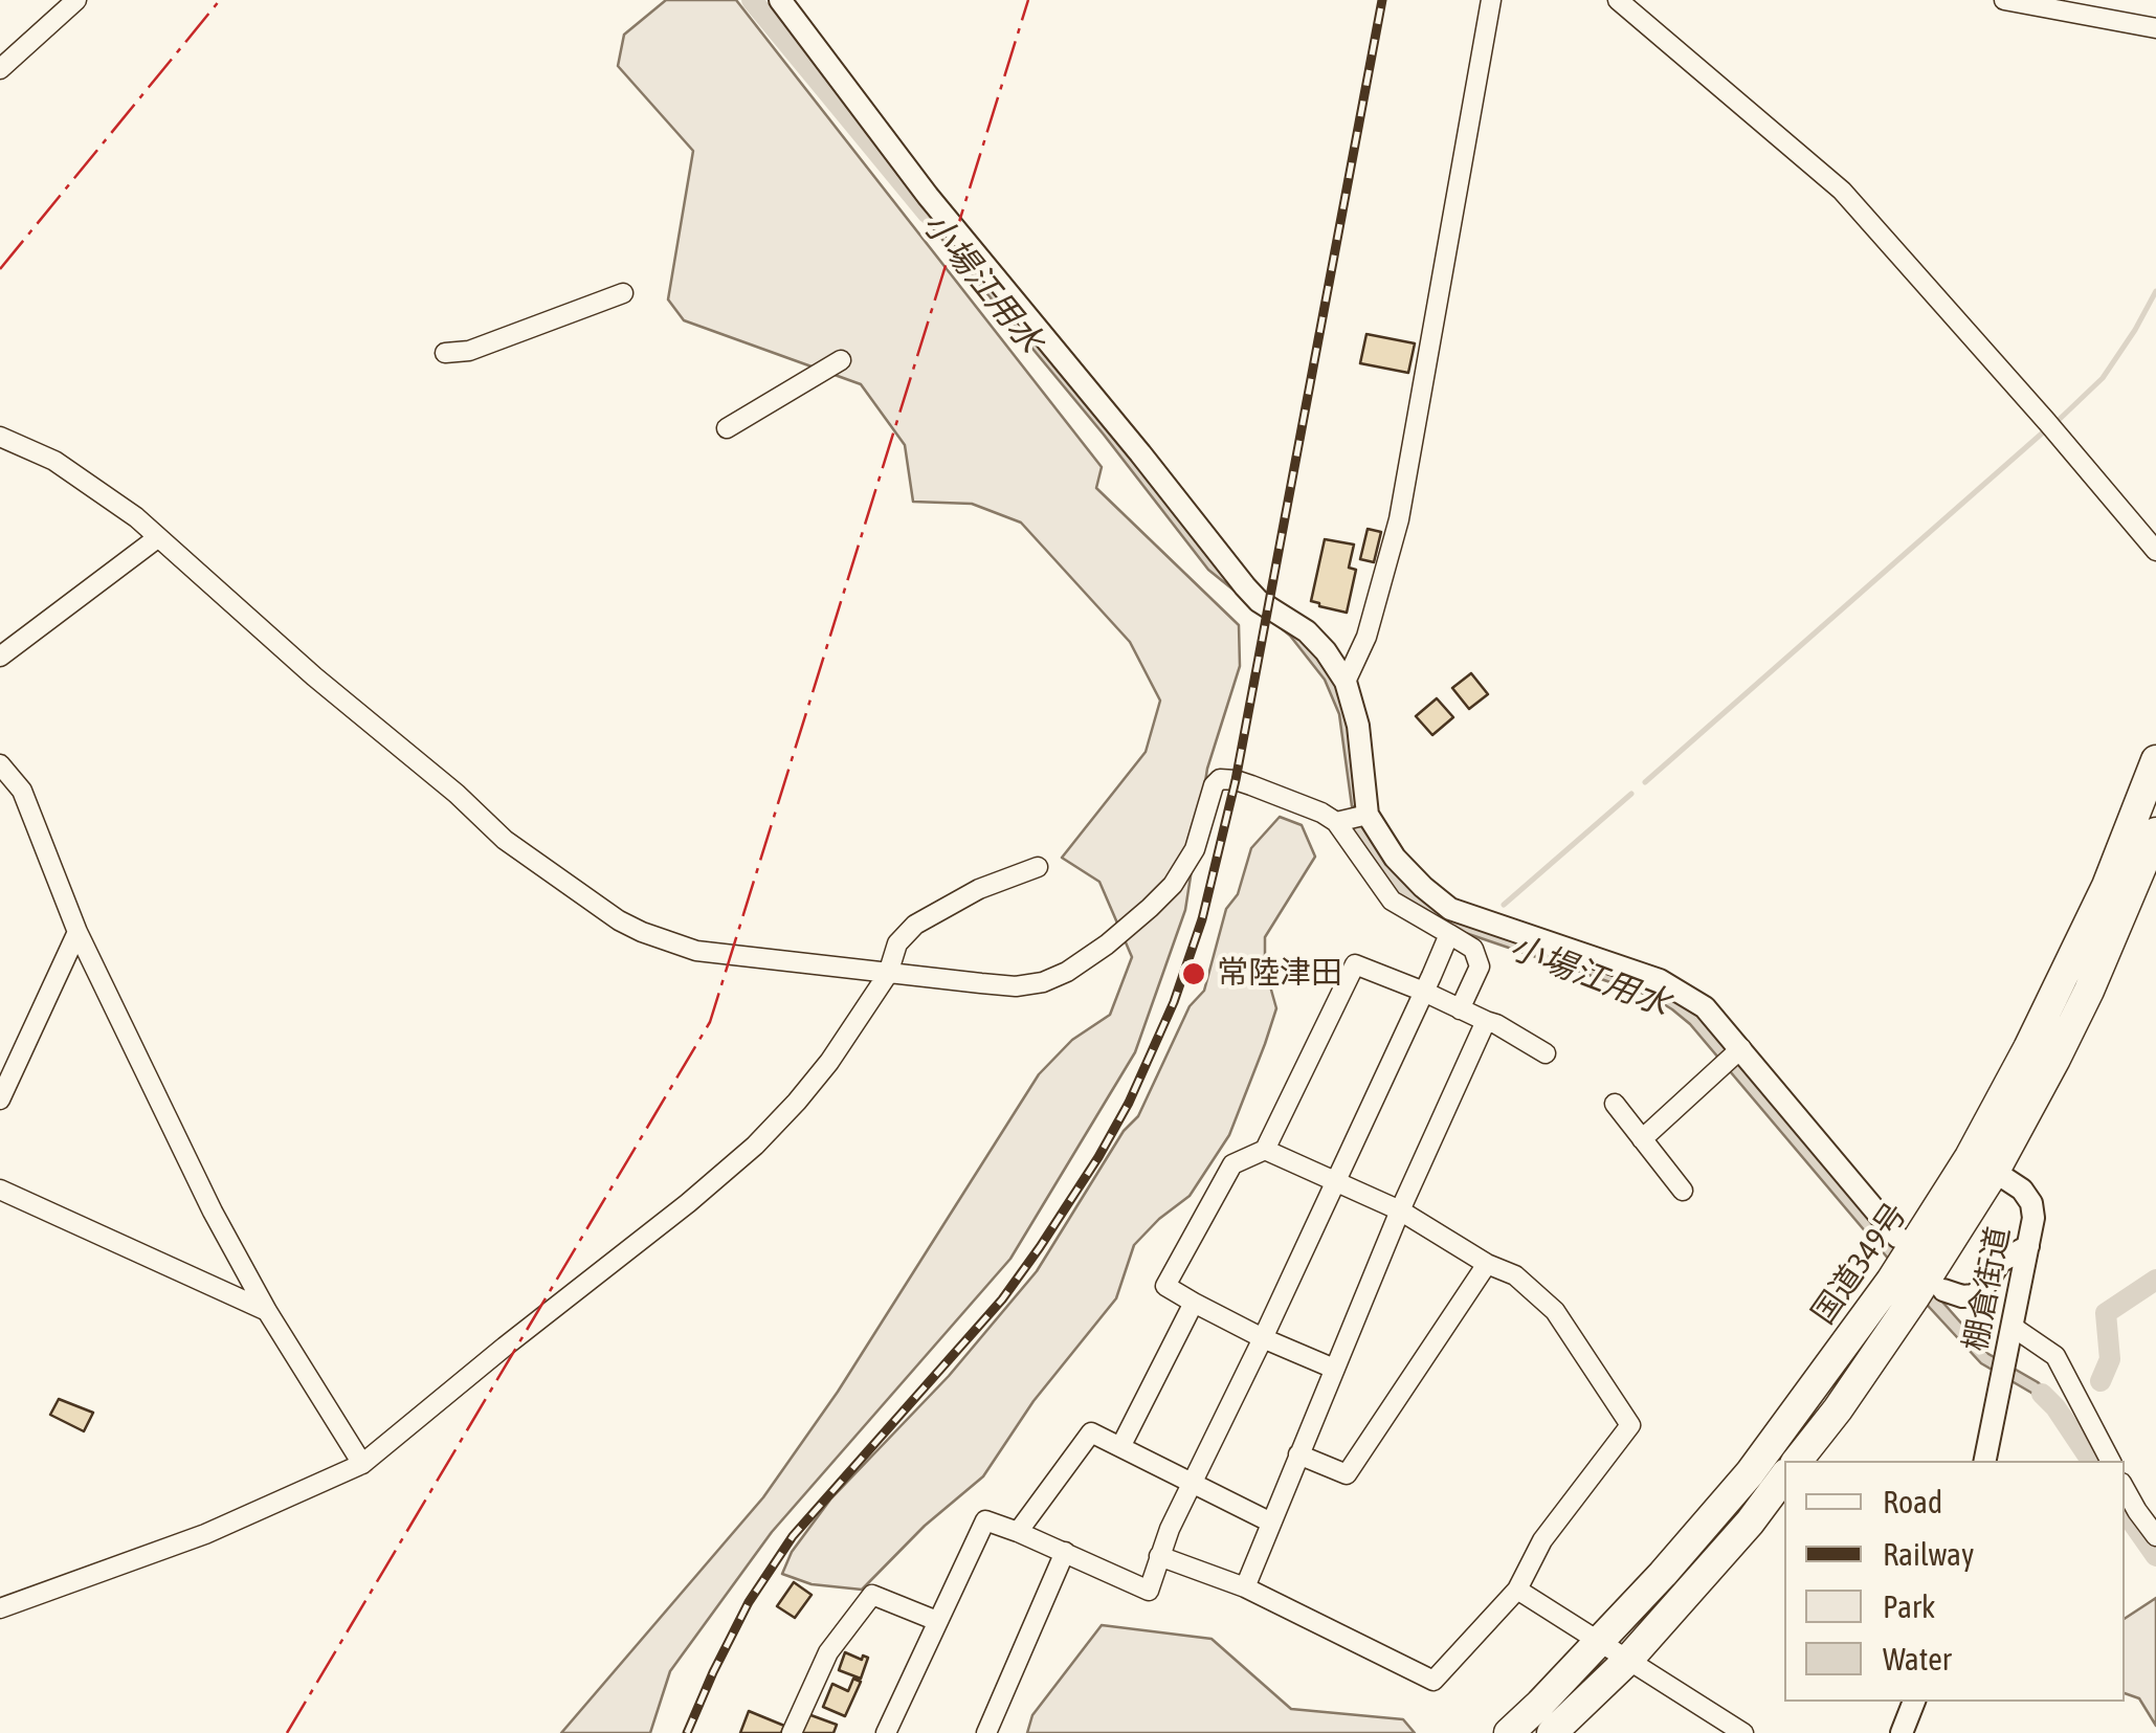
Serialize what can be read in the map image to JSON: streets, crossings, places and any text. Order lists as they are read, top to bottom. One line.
{"streets":{"highway":["国道349号"],"street":["棚倉街道"]},"crossings":[["国道349号","棚倉街道"]],"water":["小場江用水"],"places":["常陸津田"],"legend":["Road","Railway","Park","Water"]}
